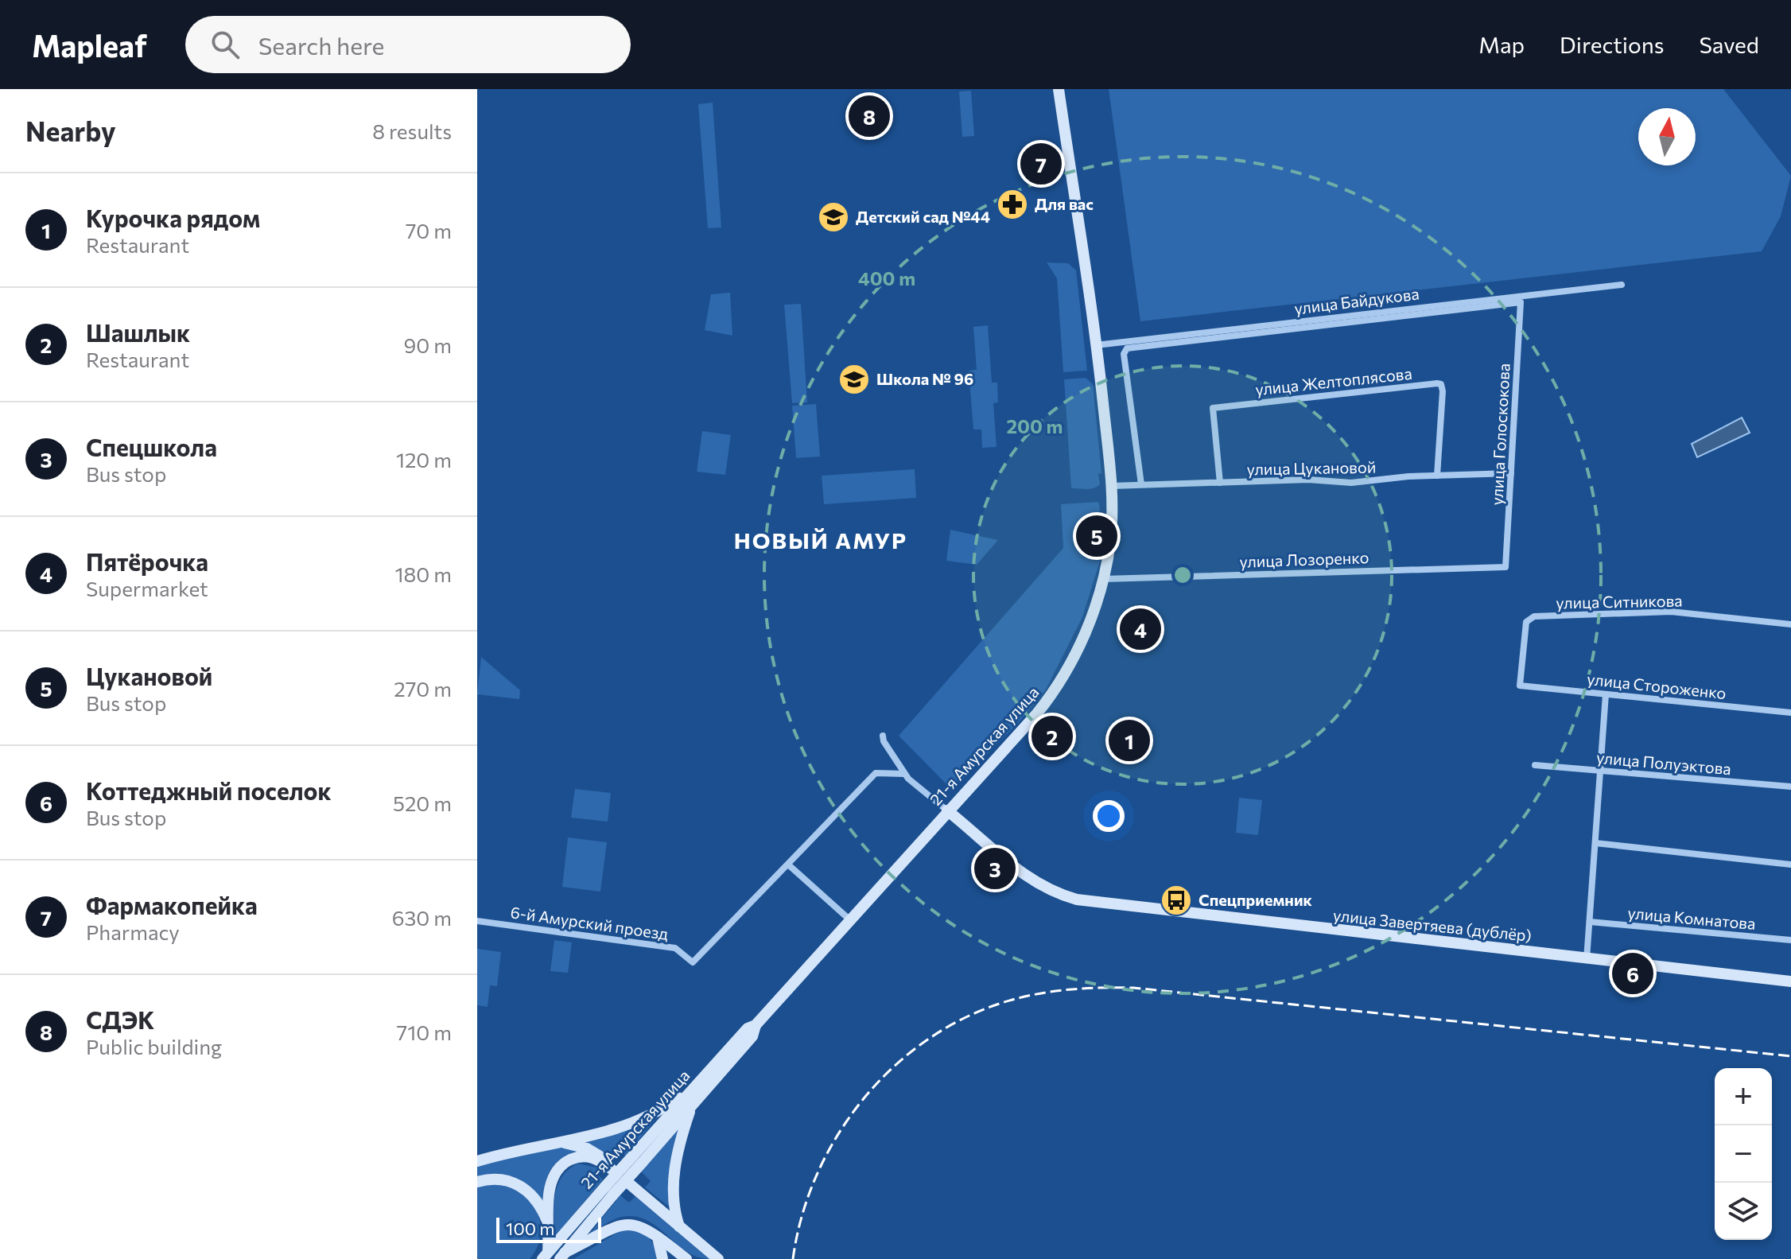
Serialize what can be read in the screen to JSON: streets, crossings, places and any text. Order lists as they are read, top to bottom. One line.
{"streets":{"main road":["21-я Амурская улица","улица Завертяева (дублёр)"],"street":["улица Байдукова","улица Желтоплясова","улица Голоскокова","улица Цукановой","улица Лозоренко","улица Ситникова","улица Стороженко","улица Полуэктова","улица Комнатова","6-й Амурский проезд"]},"crossings":[["улица Байдукова","улица Голоскокова"],["улица Байдукова","улица Цукановой"],["улица Байдукова","21-я Амурская улица"],["улица Желтоплясова","улица Цукановой"],["улица Голоскокова","улица Цукановой"],["улица Голоскокова","улица Лозоренко"],["улица Цукановой","21-я Амурская улица"],["улица Лозоренко","21-я Амурская улица"],["улица Ситникова","улица Стороженко"],["21-я Амурская улица","улица Завертяева (дублёр)"]],"districts":["НОВЫЙ АМУР"],"places":{"pharmacy":["Для вас"],"school or university":["Детский сад №44","Школа № 96"],"bus stop":["Спецприемник"]},"scale_bar":"100 m","north":"top","page":{"header":"Mapleaf","search":"Search here","nav":["Map","Directions","Saved"],"heading":["Nearby","8 results"],"pins":["8","7","5","4","2","1","3","6"],"list":[{"mark":"1","name":"Курочка рядом","note":"Restaurant","value":"70 m"},{"mark":"2","name":"Шашлык","note":"Restaurant","value":"90 m"},{"mark":"3","name":"Спецшкола","note":"Bus stop","value":"120 m"},{"mark":"4","name":"Пятёрочка","note":"Supermarket","value":"180 m"},{"mark":"5","name":"Цукановой","note":"Bus stop","value":"270 m"},{"mark":"6","name":"Коттеджный поселок","note":"Bus stop","value":"520 m"},{"mark":"7","name":"Фармакопейка","note":"Pharmacy","value":"630 m"},{"mark":"8","name":"СДЭК","note":"Public building","value":"710 m"}],"map_buttons":["+","−"],"scale":"100 m"},"rings":["400 m","200 m"]}
